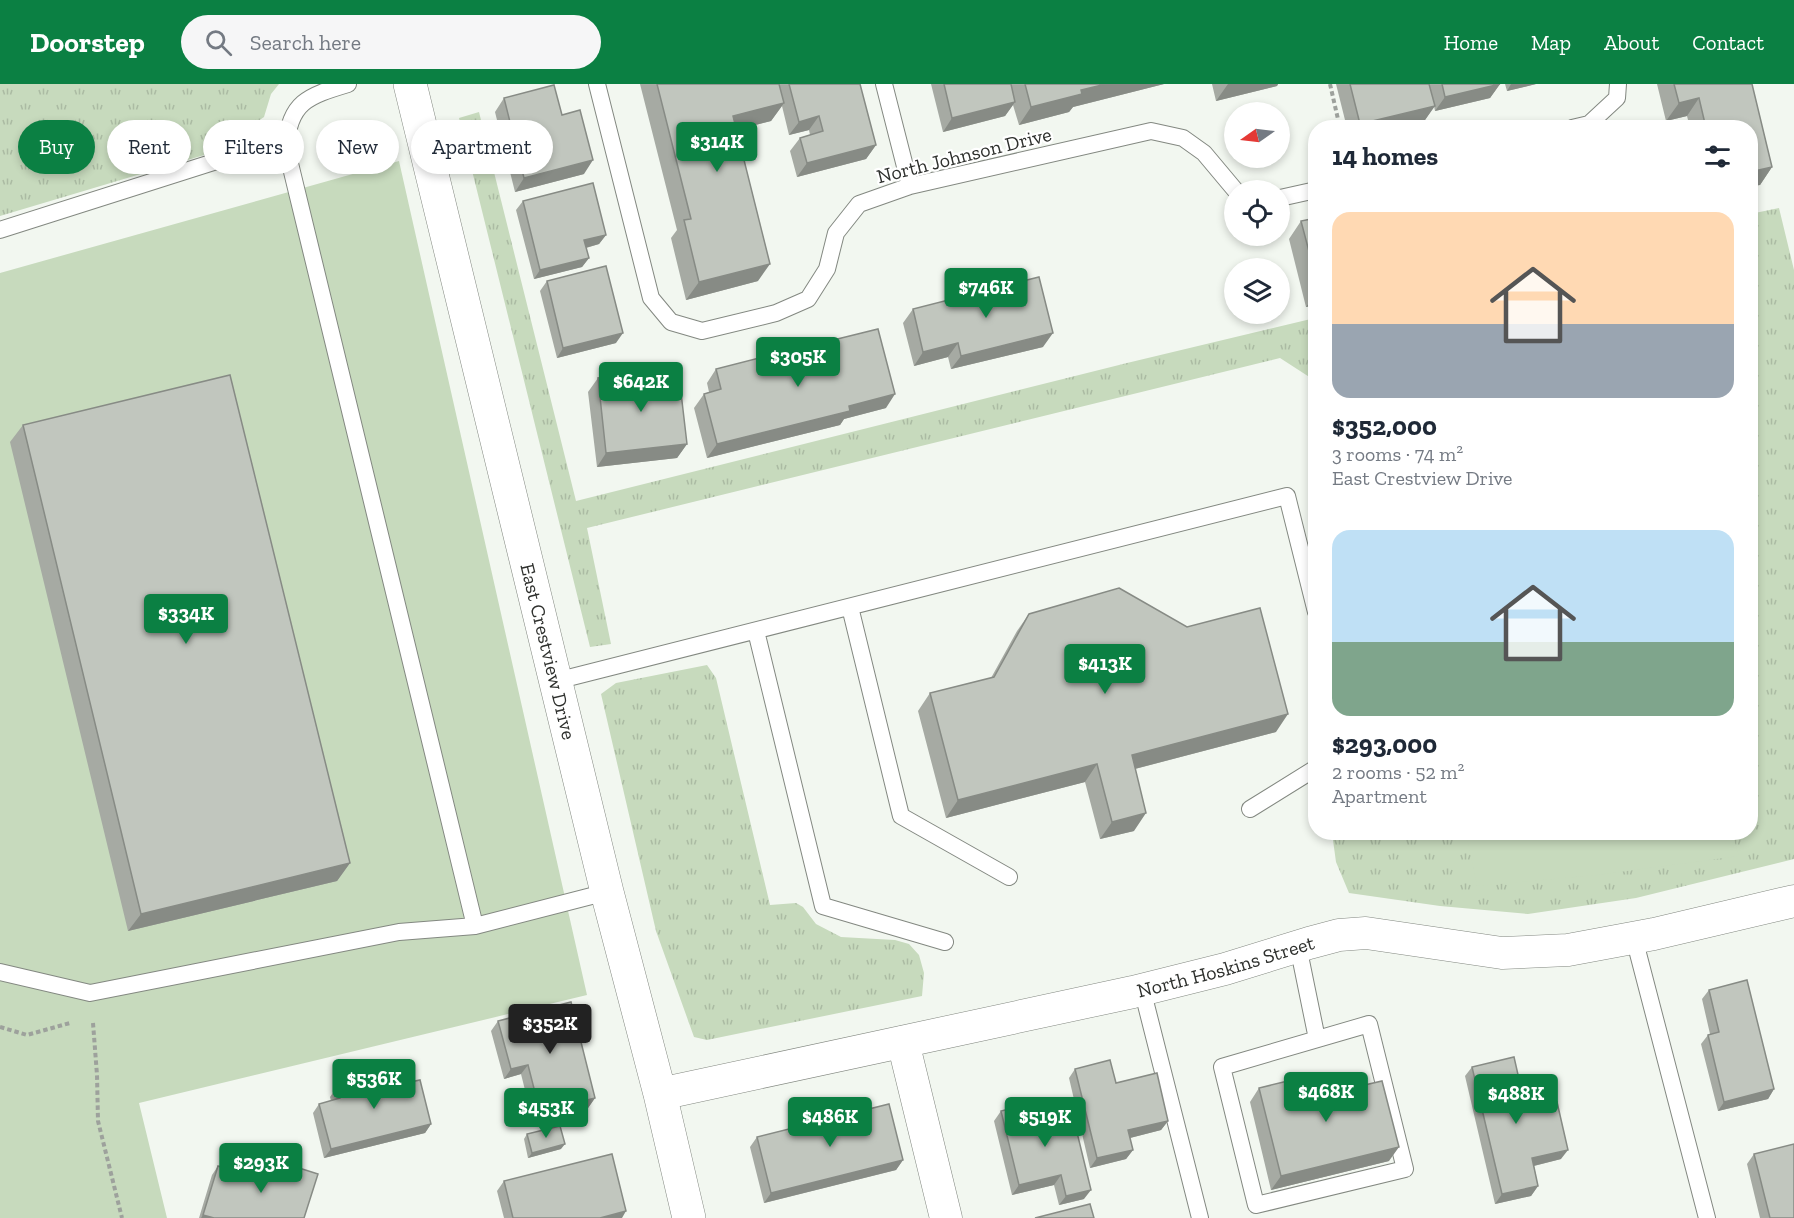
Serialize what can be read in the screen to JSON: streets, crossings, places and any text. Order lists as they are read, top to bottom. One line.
{"streets":{"street":["East Crestview Drive","North Hoskins Street"],"lane":["North Johnson Drive"]},"crossings":[["East Crestview Drive","North Hoskins Street"]],"north":"left","page":{"header":"Doorstep","search":"Search here","nav":["Home","Map","About","Contact"],"chip":["Buy","Rent","Filters","New","Apartment"],"heading":"14 homes","price":["$314K","$746K","$305K","$642K","$334K","$413K","$352K","$536K","$468K","$488K","$453K","$486K","$519K","$293K"],"list":[{"name":"$352,000","note":"3 rooms · 74 m² · East Crestview Drive"},{"name":"$293,000","note":"2 rooms · 52 m² · Apartment"}]}}
